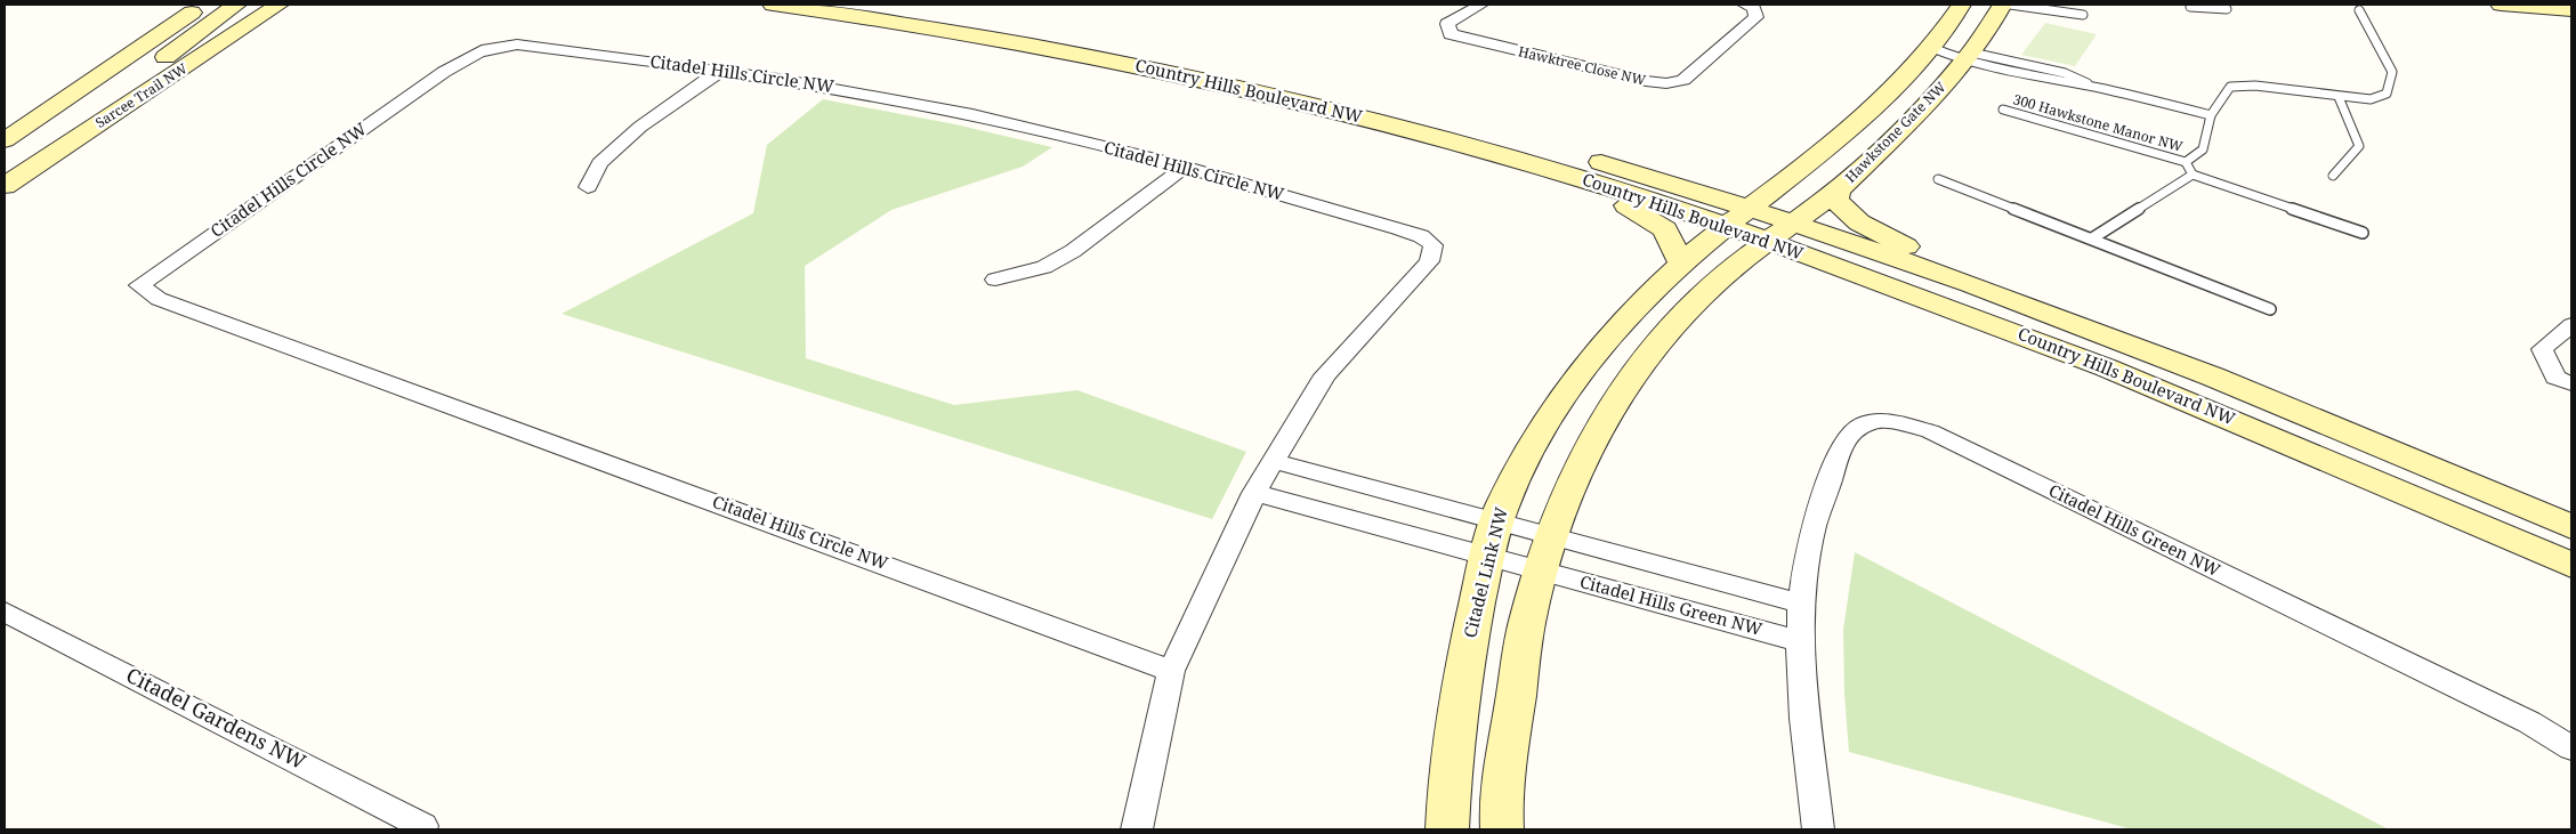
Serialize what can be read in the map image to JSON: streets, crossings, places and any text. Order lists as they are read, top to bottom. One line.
{"streets":{"main road":["Country Hills Boulevard NW","Sarcee Trail NW","Hawkstone Gate NW","Citadel Link NW"],"street":["Hawktree Close NW","Citadel Hills Circle NW","Citadel Hills Green NW","Citadel Gardens NW"],"lane":["300 Hawkstone Manor NW"]},"crossings":[["Country Hills Boulevard NW","Hawkstone Gate NW"],["Country Hills Boulevard NW","Citadel Link NW"],["Hawkstone Gate NW","Citadel Link NW"],["Citadel Hills Green NW","Citadel Link NW"]]}
